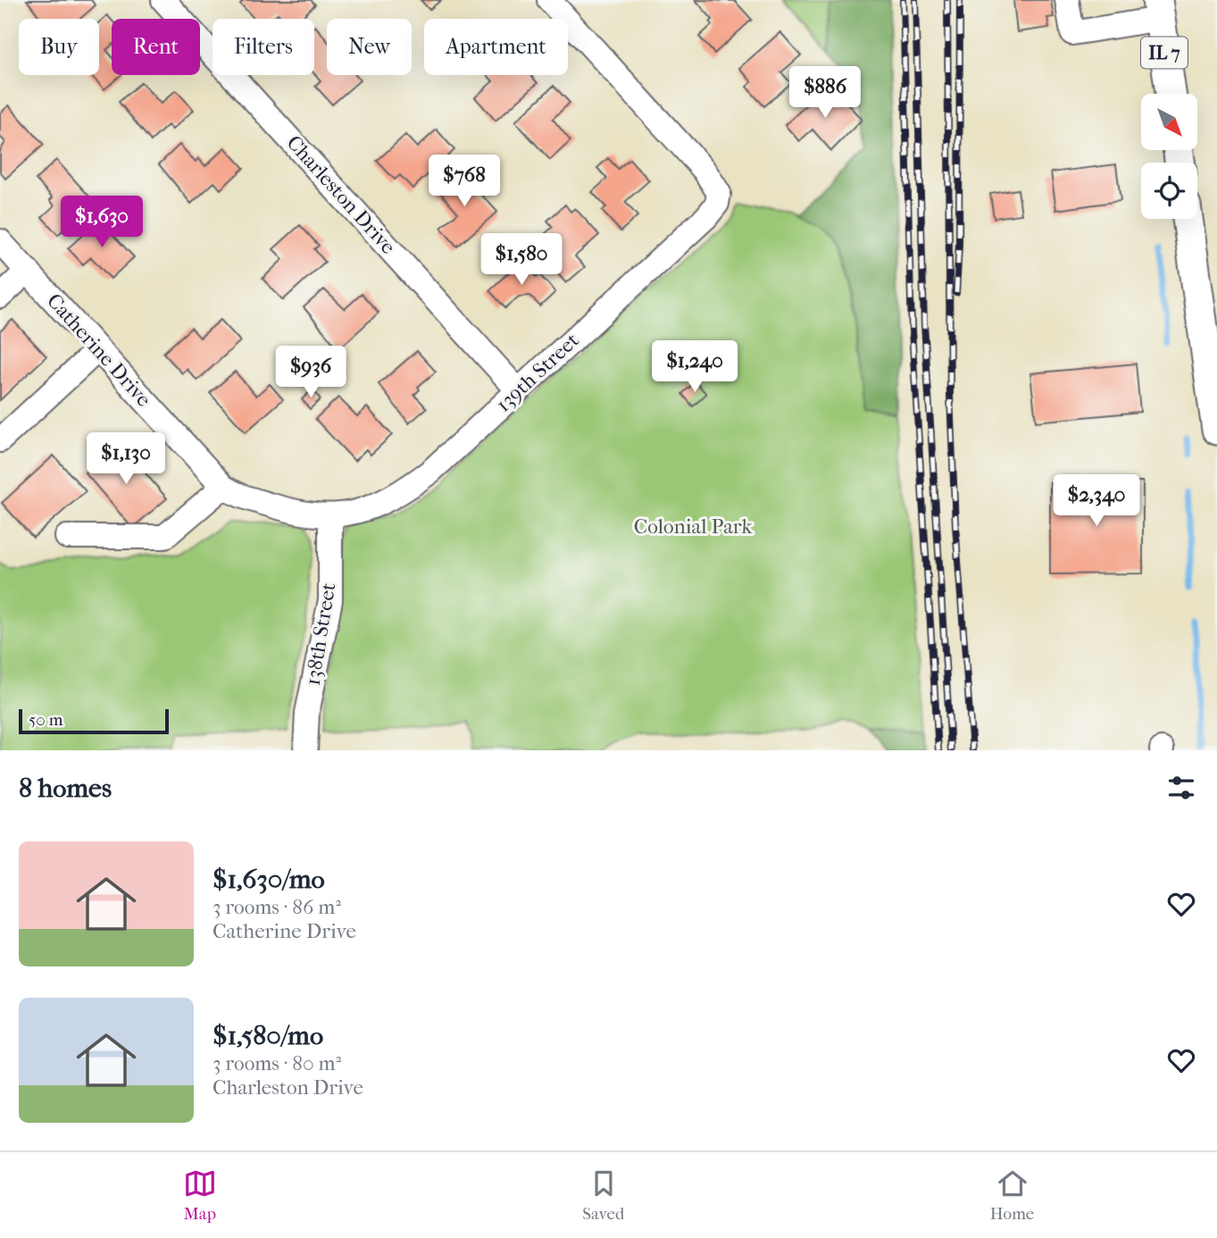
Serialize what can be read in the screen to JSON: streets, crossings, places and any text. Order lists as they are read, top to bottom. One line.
{"streets":{"main road":["IL 7"],"street":["Charleston Drive","Catherine Drive","139th Street","138th Street"]},"crossings":[["Charleston Drive","139th Street"],["Catherine Drive","139th Street"],["Catherine Drive","138th Street"],["139th Street","138th Street"]],"parks":["Colonial Park"],"scale_bar":"50 m","north":"bottom right","page":{"chip":["Buy","Rent","Filters","New","Apartment"],"price":["$886","$768","$1,630","$1,580","$1,240","$936","$1,130","$2,340"],"scale":"50 m","heading":"8 homes","list":[{"name":"$1,630/mo","note":"3 rooms · 86 m² · Catherine Drive"},{"name":"$1,580/mo","note":"3 rooms · 80 m² · Charleston Drive"}],"tabs":["Map","Saved","Home"]}}
